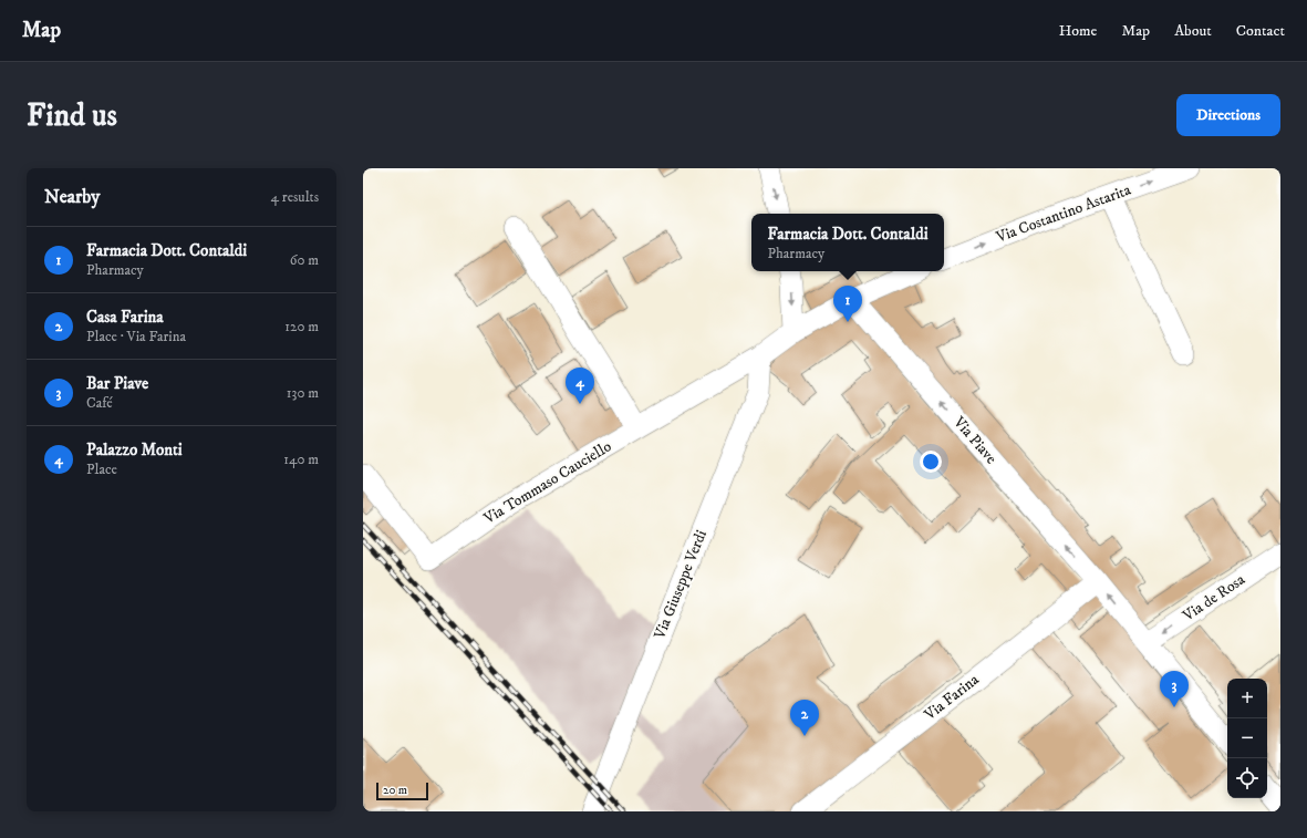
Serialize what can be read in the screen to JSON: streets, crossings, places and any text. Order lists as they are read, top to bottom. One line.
{"streets":{"street":["Via Costantino Astarita","Via Piave","Via Tommaso Cauciello","Via Giuseppe Verdi","Via de Rosa","Via Farina"]},"crossings":[["Via Piave","Via de Rosa"],["Via Piave","Via Farina"],["Via Tommaso Cauciello","Via Giuseppe Verdi"]],"one_way":["Via Costantino Astarita","Via Piave","Via de Rosa"],"scale_bar":"20 m","page":{"header":"Map","nav":["Home","Map","About","Contact"],"buttons":"Directions","title":"Find us","heading":["Nearby","4 results"],"popup":["Farmacia Dott. Contaldi","Pharmacy"],"list":[{"mark":"1","name":"Farmacia Dott. Contaldi","note":"Pharmacy","value":"60 m"},{"mark":"2","name":"Casa Farina","note":"Place · Via Farina","value":"120 m"},{"mark":"3","name":"Bar Piave","note":"Café","value":"130 m"},{"mark":"4","name":"Palazzo Monti","note":"Place","value":"140 m"}],"pins":["1","4","3","2"],"map_buttons":["+","−"],"scale":"20 m"}}
